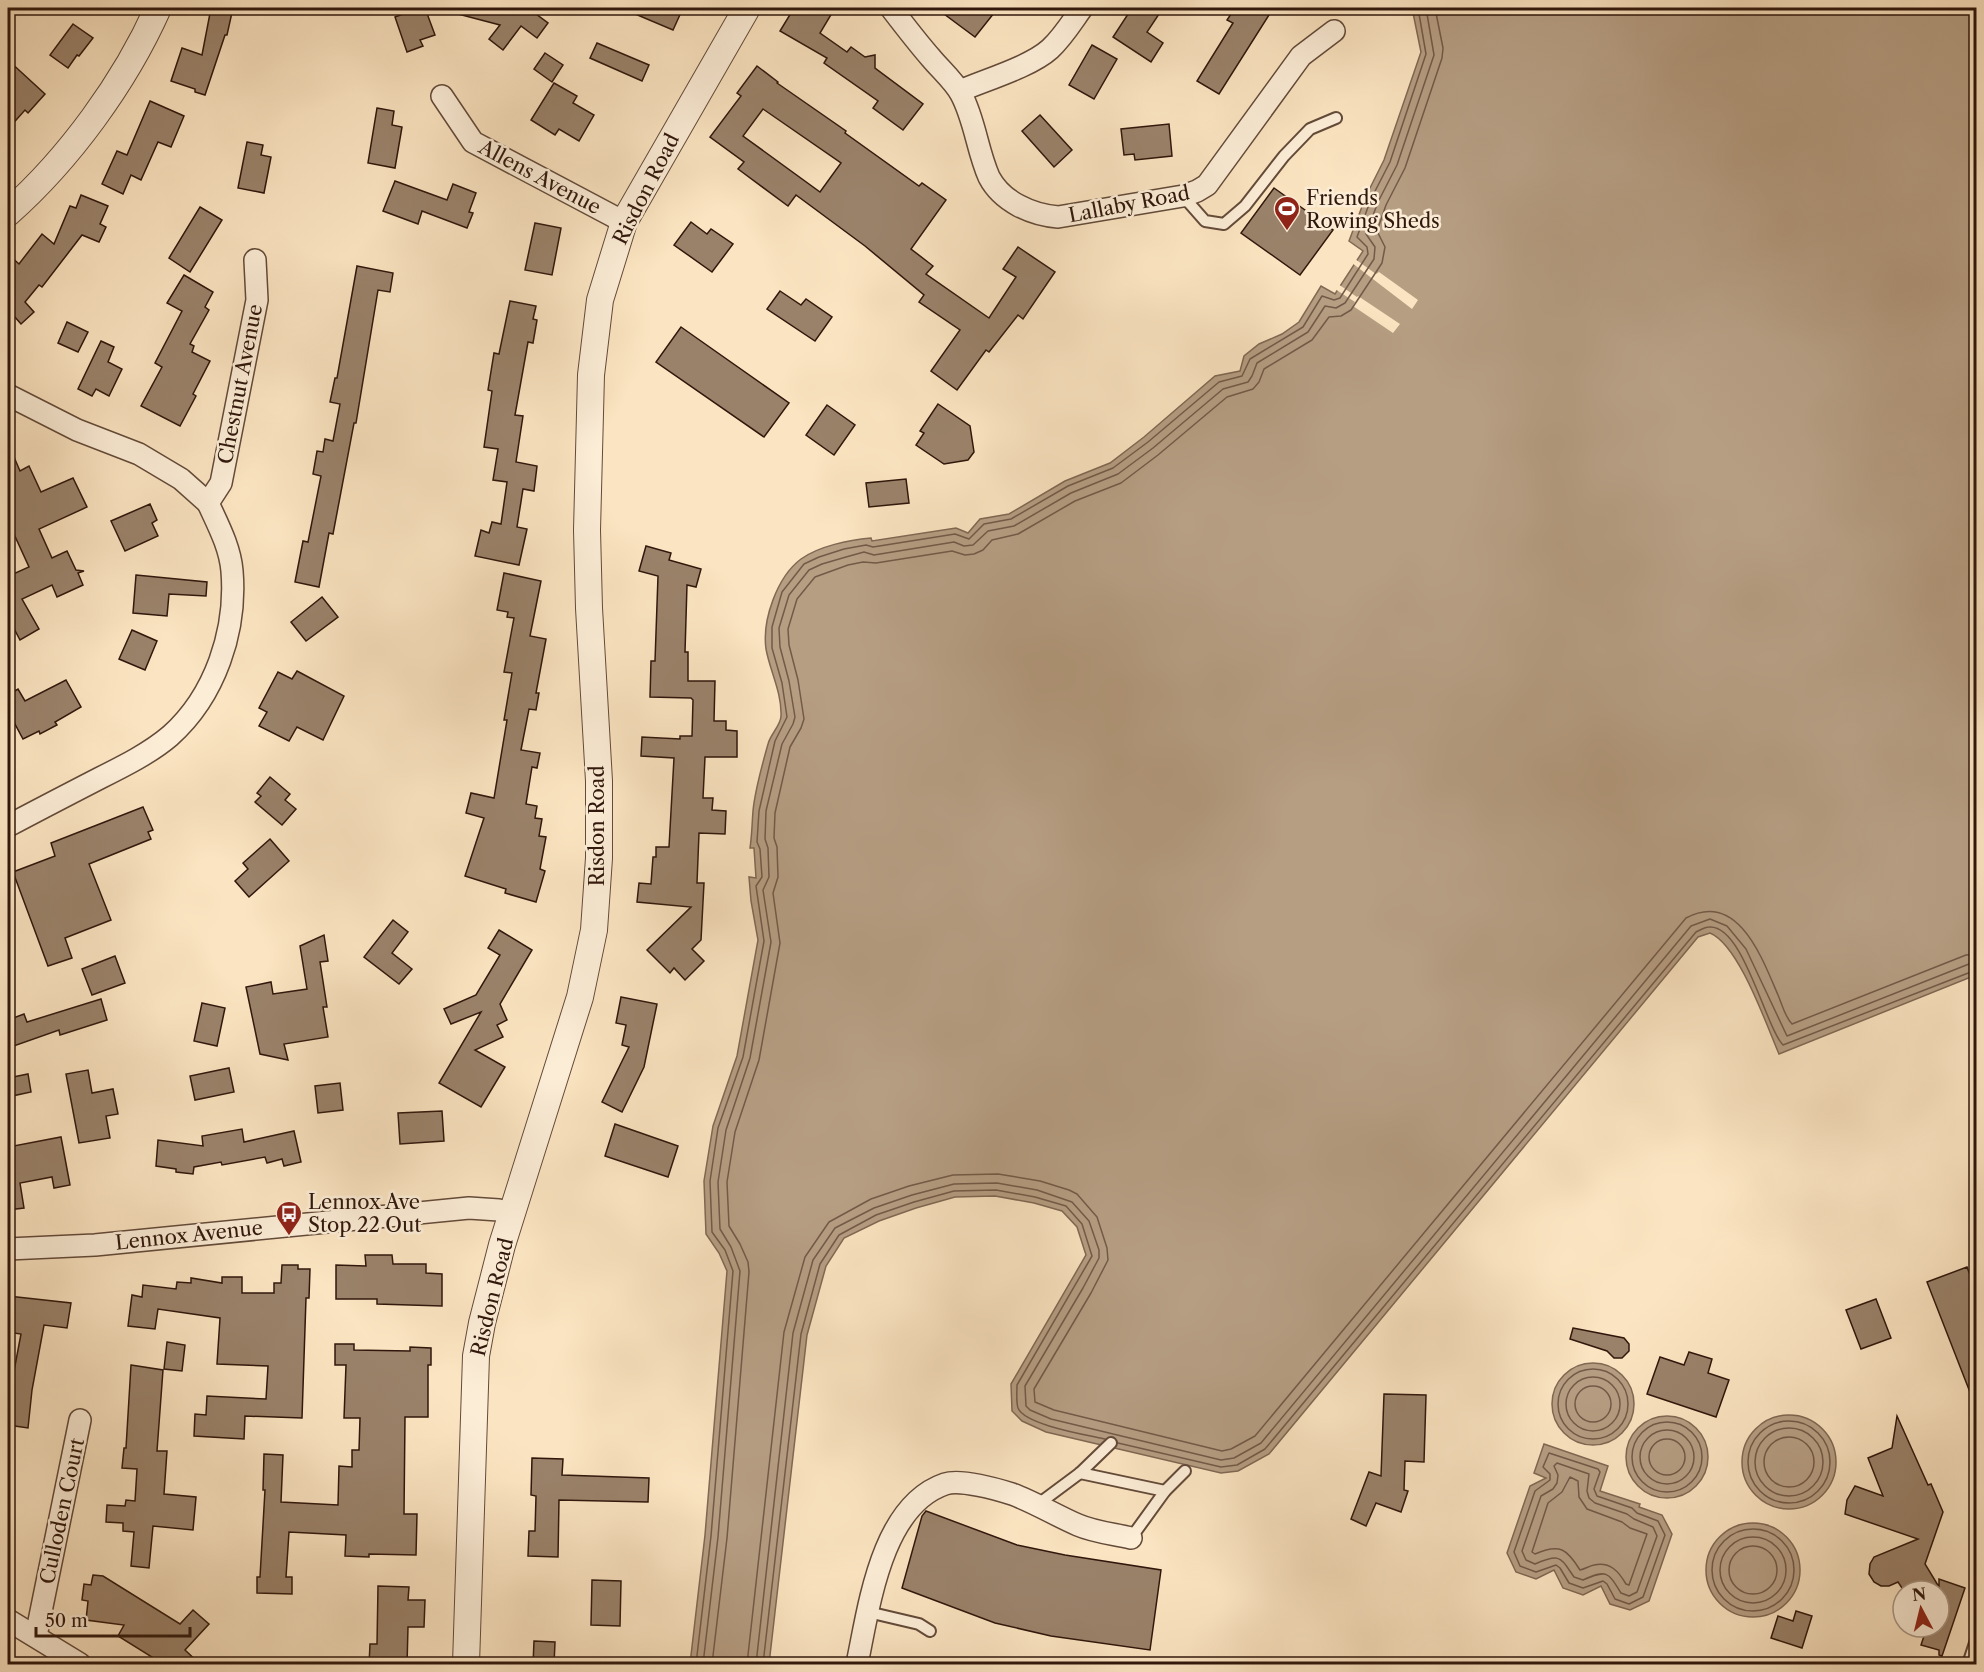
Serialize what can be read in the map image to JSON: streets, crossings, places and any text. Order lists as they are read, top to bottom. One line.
{"streets":{"street":["Allens Avenue","Risdon Road","Lallaby Road","Chestnut Avenue","Lennox Avenue","Culloden Court"]},"crossings":[["Allens Avenue","Risdon Road"],["Risdon Road","Lennox Avenue"]],"places":{"sports":["Friends Rowing Sheds"],"bus stop":["Lennox Ave Stop 22 Out"]},"scale_bar":"50 m","north":"top"}
